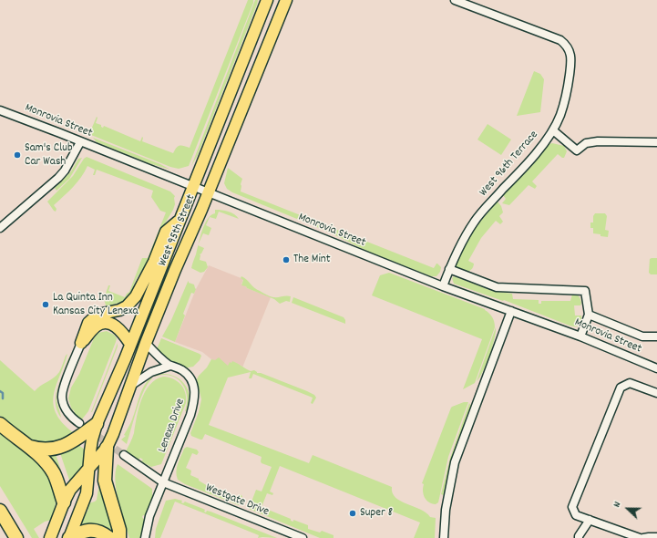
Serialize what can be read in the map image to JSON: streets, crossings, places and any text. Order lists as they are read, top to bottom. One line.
{"streets":{"main road":["West 95th Street"],"street":["Monrovia Street","West 96th Terrace","Lenexa Drive","Westgate Drive"]},"crossings":[["Monrovia Street","West 96th Terrace"],["Monrovia Street","West 95th Street"],["West 95th Street","Lenexa Drive"],["Lenexa Drive","Westgate Drive"]],"places":["Sam's Club Car Wash","The Mint","La Quinta Inn Kansas City Lenexa","Super 8"],"north":"left"}
